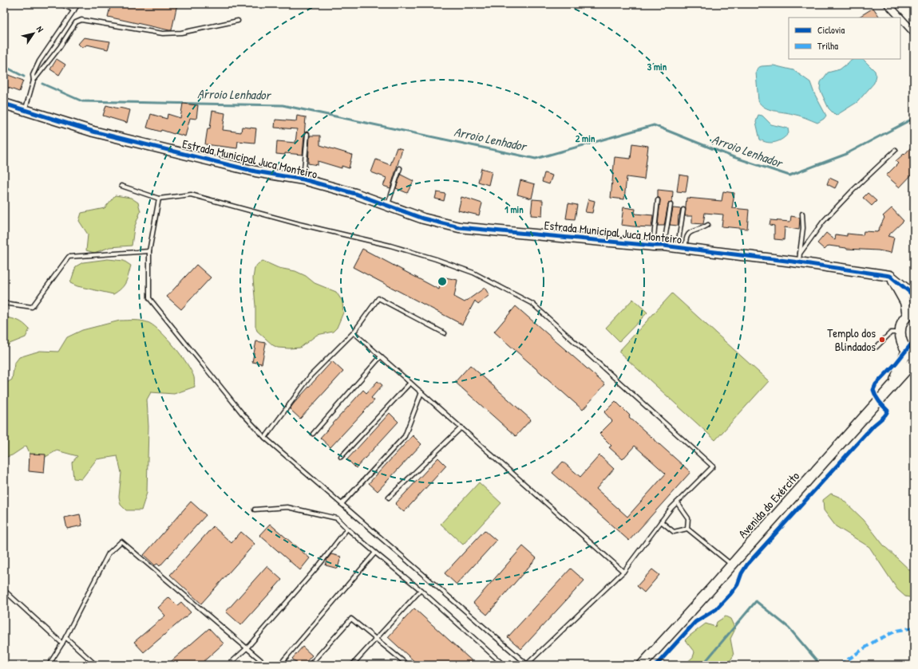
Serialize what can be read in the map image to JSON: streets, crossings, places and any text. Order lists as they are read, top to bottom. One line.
{"streets":{"street":["Estrada Municipal Juca Monteiro","Avenida do Exército"]},"water":["Arroio Lenhador"],"places":["Templo dos Blindados"],"legend":["Ciclovia","Trilha"],"north":"top right","rings":["3 min","2 min","1 min"]}
